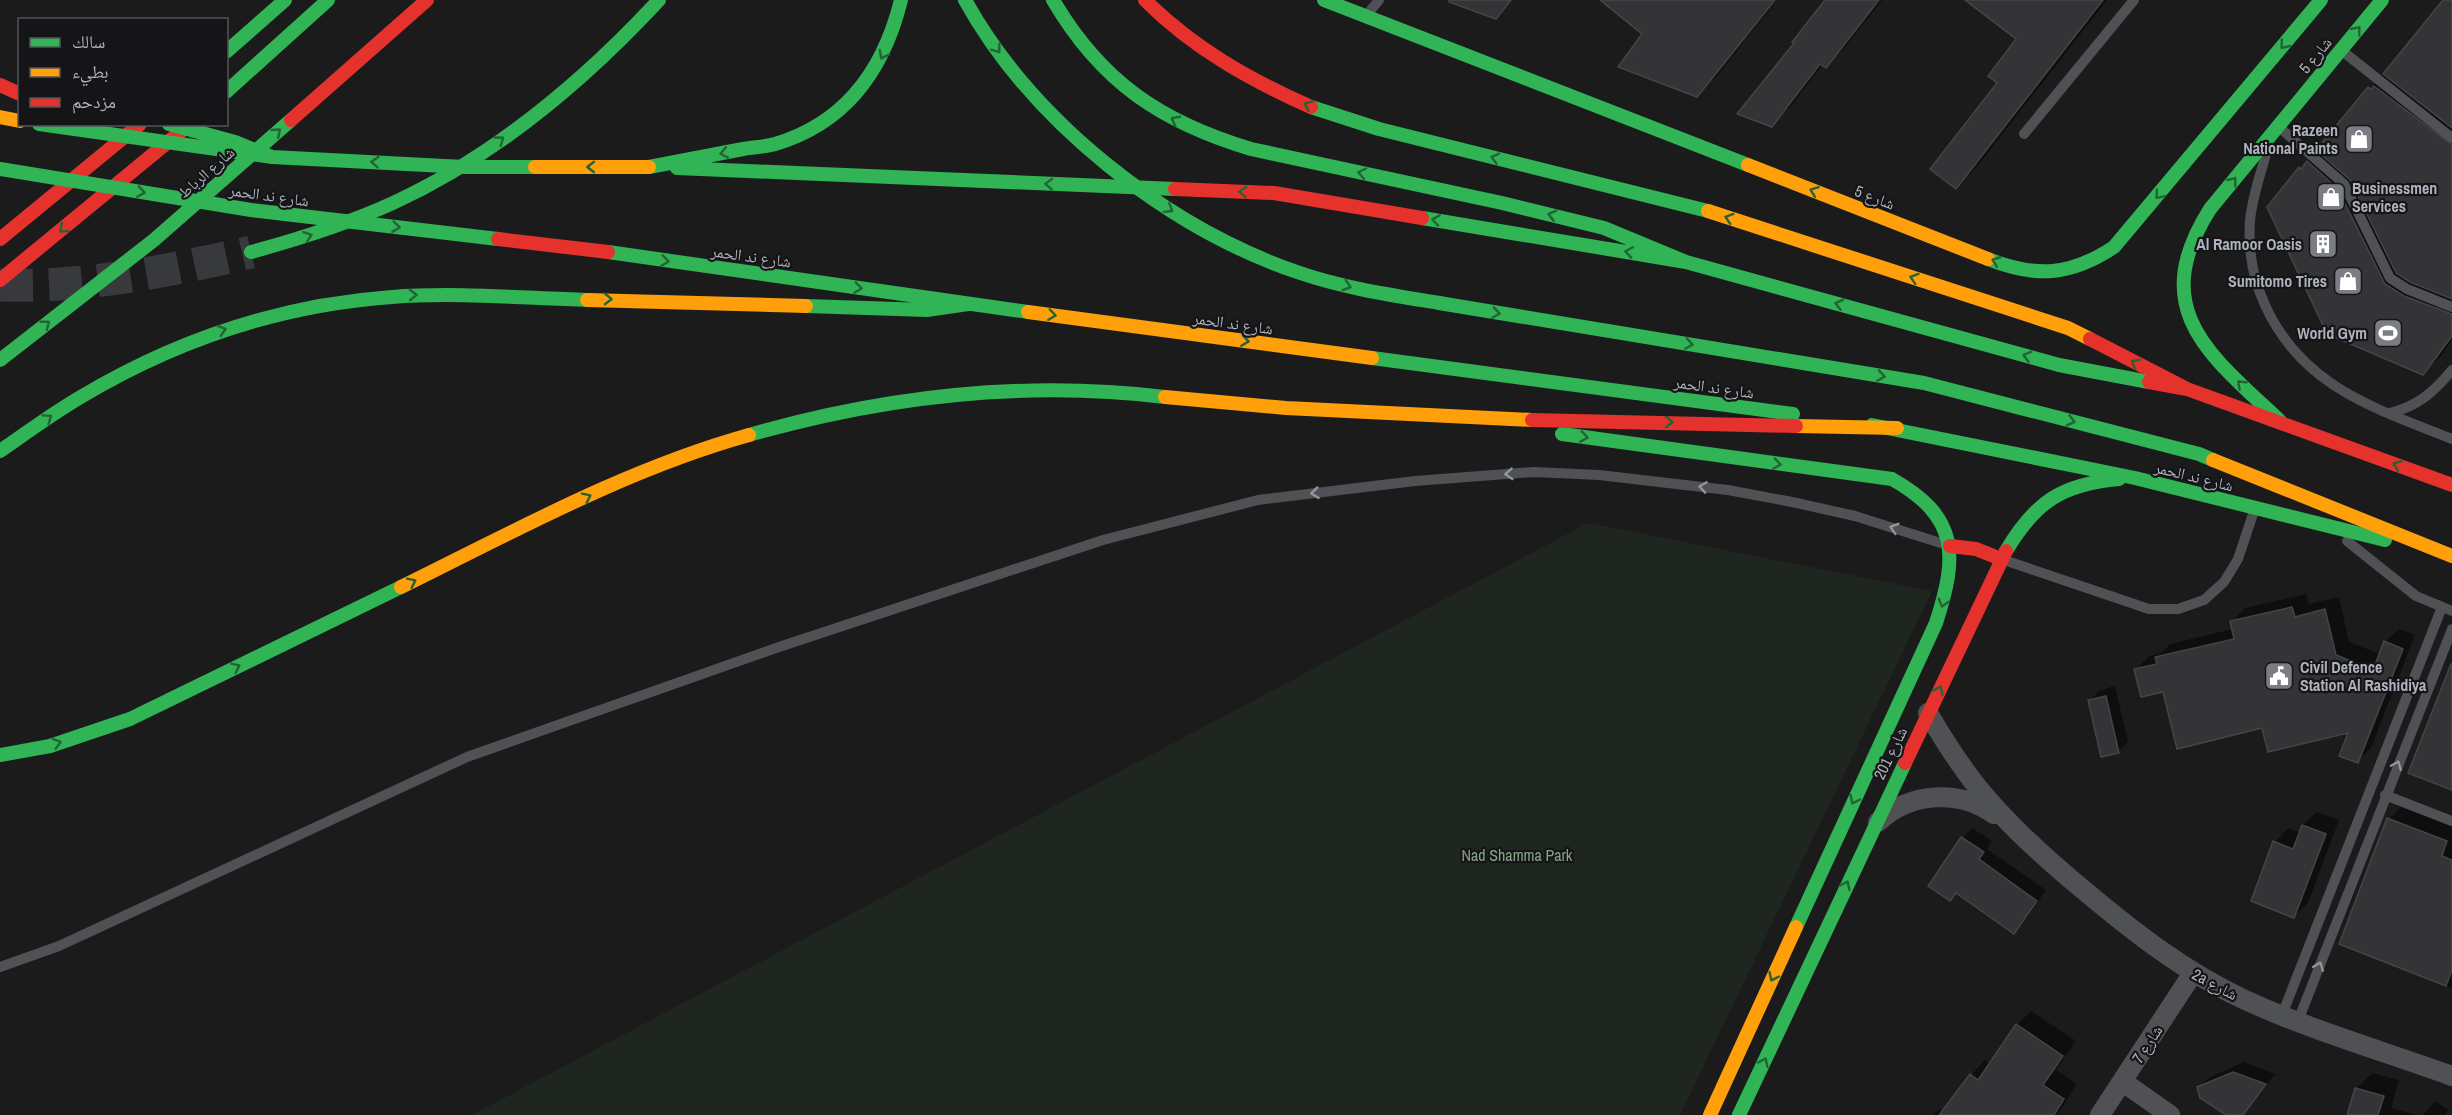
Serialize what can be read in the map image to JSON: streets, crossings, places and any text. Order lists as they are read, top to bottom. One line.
{"streets":{"main road":["شارع 5","شارع الرباط","شارع ند الحمر","شارع 201"],"street":["2a شارع","شارع 7"]},"crossings":[["شارع ند الحمر","شارع 201"],["شارع 201","2a شارع"],["2a شارع","شارع 7"]],"parks":["Nad Shamma Park"],"places":{"shop":["Razeen National Paints","Businessmen Services","Sumitomo Tires"],"building":["Al Ramoor Oasis"],"sports":["World Gym"],"public building":["Civil Defence Station Al Rashidiya"]},"legend":["سالك","بطيء","مزدحم"]}
